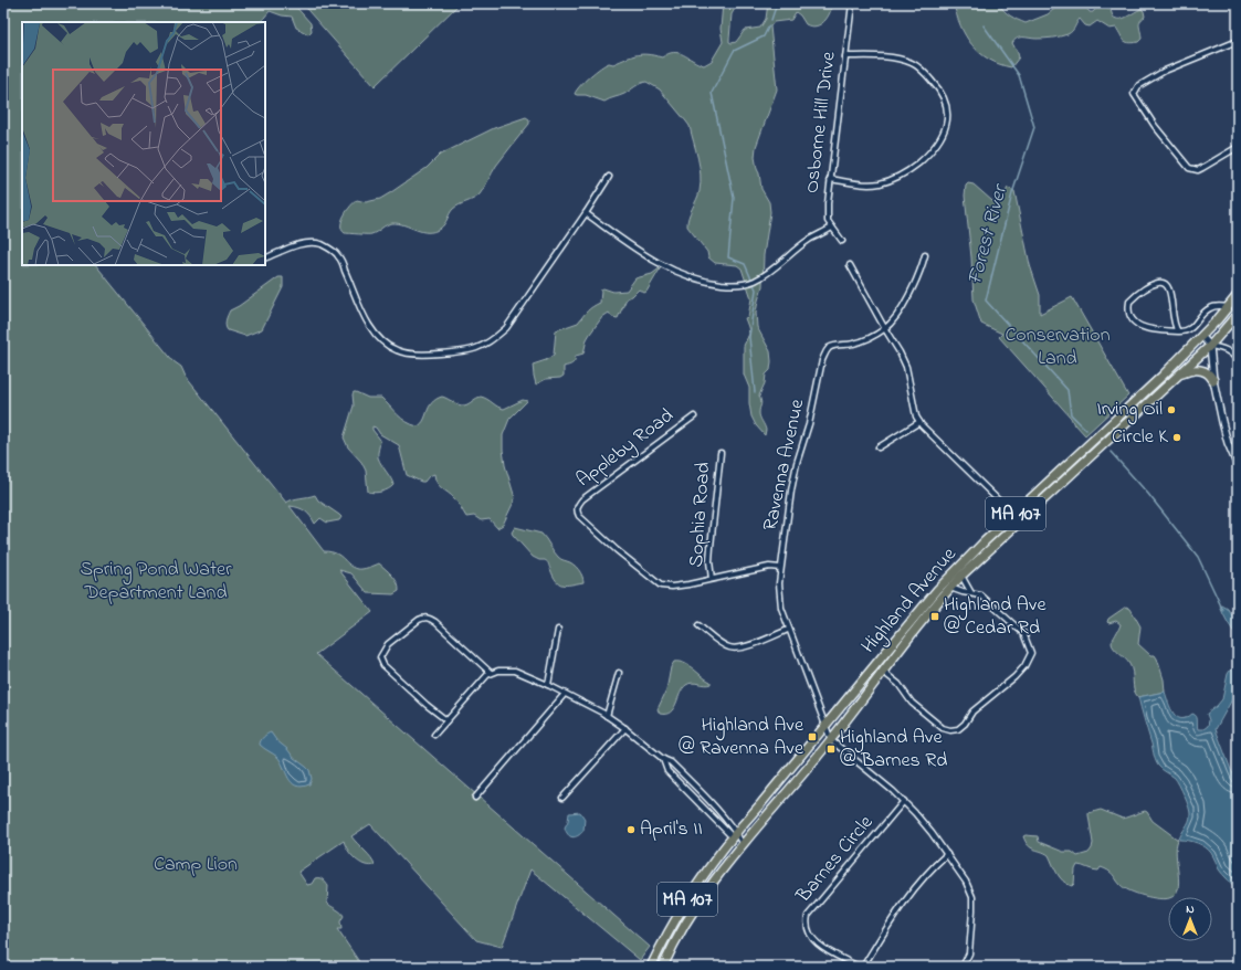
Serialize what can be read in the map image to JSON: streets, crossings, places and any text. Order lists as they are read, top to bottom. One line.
{"streets":{"main road":["MA 107","Highland Avenue"],"street":["Osborne Hill Drive","Appleby Road","Ravenna Avenue","Sophia Road","Barnes Circle"]},"crossings":[["Appleby Road","Sophia Road"],["Ravenna Avenue","Highland Avenue"]],"water":["Forest River"],"parks":["Conservation Land","Spring Pond Water Department Land","Camp Lion"],"places":{"other":["Irving Oil","Circle K","April's II"],"transit":["Highland Ave @ Cedar Rd","Highland Ave @ Ravenna Ave","Highland Ave @ Barnes Rd"]},"north":"top"}
